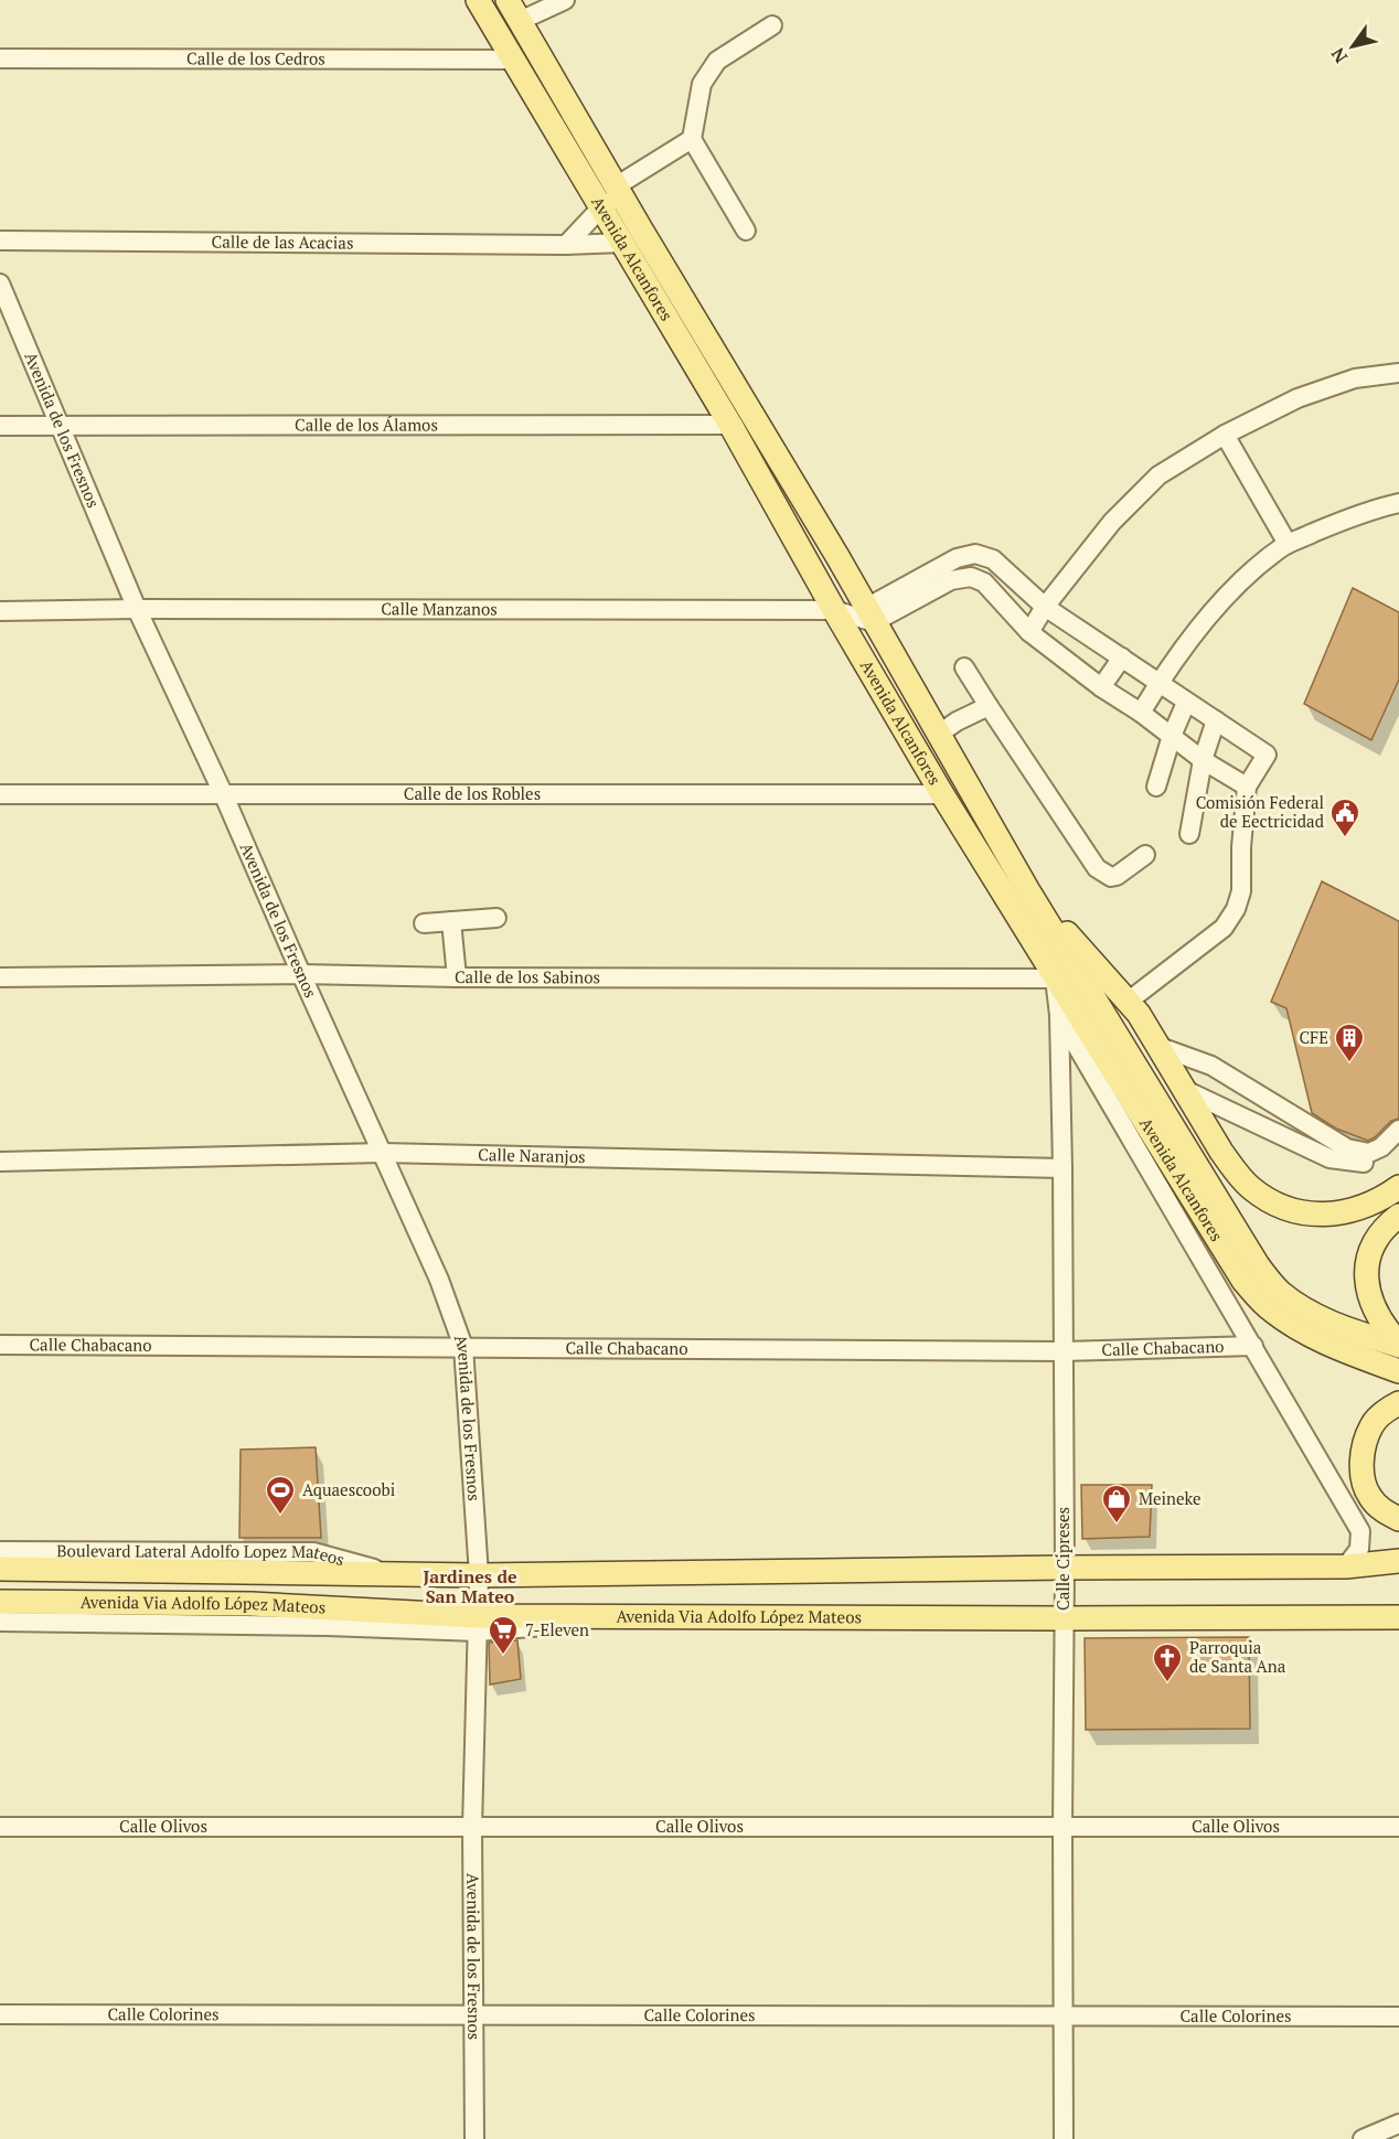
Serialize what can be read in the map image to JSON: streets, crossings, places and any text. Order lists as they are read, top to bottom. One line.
{"streets":{"main road":["Avenida Alcanfores","Avenida Via Adolfo López Mateos"],"street":["Calle de los Cedros","Calle de las Acacias","Calle de los Álamos","Avenida de los Fresnos","Calle Manzanos","Calle de los Robles","Calle de los Sabinos","Calle Naranjos","Calle Chabacano","Boulevard Lateral Adolfo Lopez Mateos","Calle Cipreses","Calle Olivos","Calle Colorines"]},"crossings":[["Calle de los Cedros","Avenida Alcanfores"],["Calle de las Acacias","Avenida Alcanfores"],["Avenida Alcanfores","Calle de los Álamos"],["Avenida Alcanfores","Calle Manzanos"],["Avenida Alcanfores","Calle de los Robles"],["Avenida Alcanfores","Calle de los Sabinos"],["Avenida Alcanfores","Calle Chabacano"],["Avenida Alcanfores","Calle Cipreses"],["Avenida Alcanfores","Avenida Via Adolfo López Mateos"],["Calle de los Álamos","Avenida de los Fresnos"],["Avenida de los Fresnos","Calle Manzanos"],["Avenida de los Fresnos","Calle de los Robles"],["Avenida de los Fresnos","Calle de los Sabinos"],["Avenida de los Fresnos","Calle Naranjos"],["Avenida de los Fresnos","Calle Chabacano"],["Avenida de los Fresnos","Avenida Via Adolfo López Mateos"],["Avenida de los Fresnos","Calle Olivos"],["Avenida de los Fresnos","Calle Colorines"],["Calle de los Sabinos","Calle Cipreses"],["Calle Naranjos","Calle Cipreses"],["Calle Chabacano","Calle Cipreses"],["Boulevard Lateral Adolfo Lopez Mateos","Avenida Via Adolfo López Mateos"],["Calle Cipreses","Avenida Via Adolfo López Mateos"],["Calle Cipreses","Calle Olivos"],["Calle Cipreses","Calle Colorines"]],"districts":["Jardines de San Mateo"],"places":{"public building":["Comisión Federal de Eectricidad"],"building":["CFE"],"sports":["Aquaescoobi"],"shop":["Meineke"],"supermarket":["7-Eleven"],"church":["Parroquia de Santa Ana"]},"north":"bottom left"}
